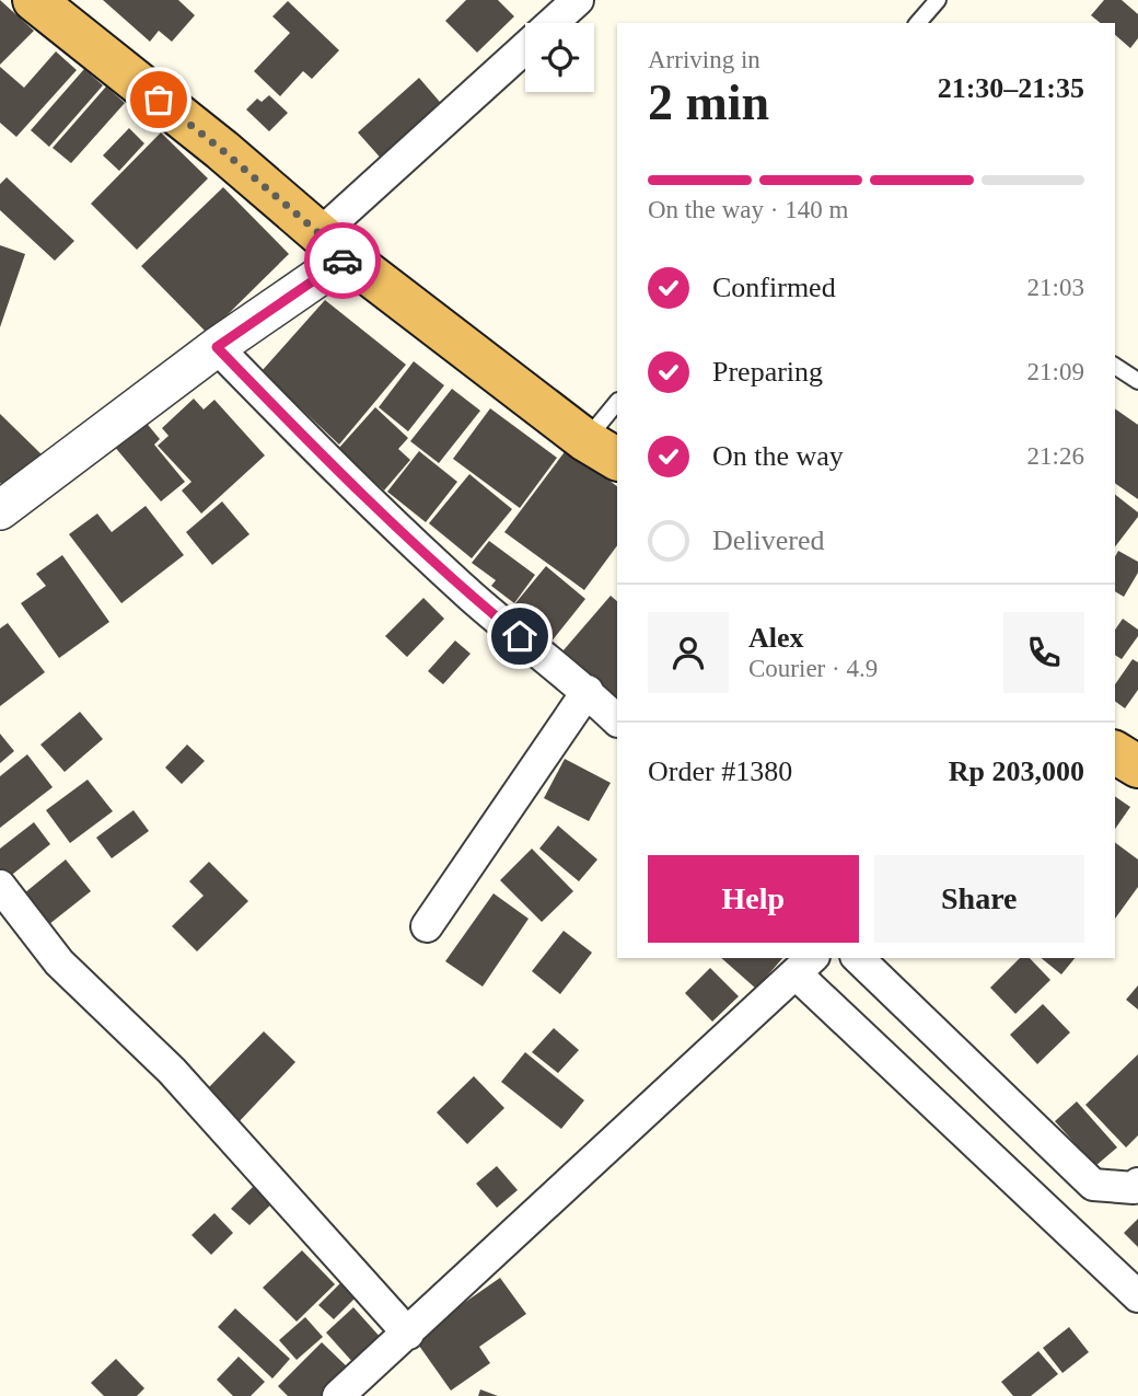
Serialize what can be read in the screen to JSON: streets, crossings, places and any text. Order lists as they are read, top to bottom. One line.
{"page":{"heading":["2 min","Arriving in","21:30–21:35"],"panel":["Alex","Courier · 4.9","Order #1380","Rp 203,000"],"bar":"On the way · 140 m","list":[["Confirmed","21:03"],["Preparing","21:09"],["On the way","21:26"],"Delivered"],"buttons":["Help","Share"]}}
